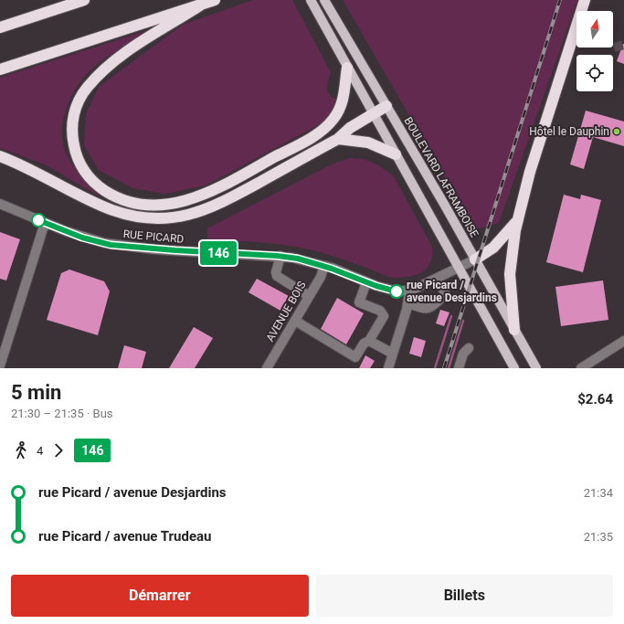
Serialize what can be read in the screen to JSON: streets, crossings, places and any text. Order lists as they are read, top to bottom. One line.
{"streets":{"main road":["BOULEVARD LAFRAMBOISE"],"street":["RUE PICARD","AVENUE BOIS"]},"crossings":[["BOULEVARD LAFRAMBOISE","RUE PICARD"],["RUE PICARD","AVENUE BOIS"]],"places":["Hôtel le Dauphin","rue Picard / avenue Desjardins"],"lines":["bus line 146"],"north":"top","page":{"on_map":"146","heading":["5 min","21:30 – 21:35 · Bus","$2.64"],"legs":["4","146"],"list":[{"name":"rue Picard / avenue Desjardins","value":"21:34"},{"name":"rue Picard / avenue Trudeau","value":"21:35"}],"buttons":["Démarrer","Billets"]}}
